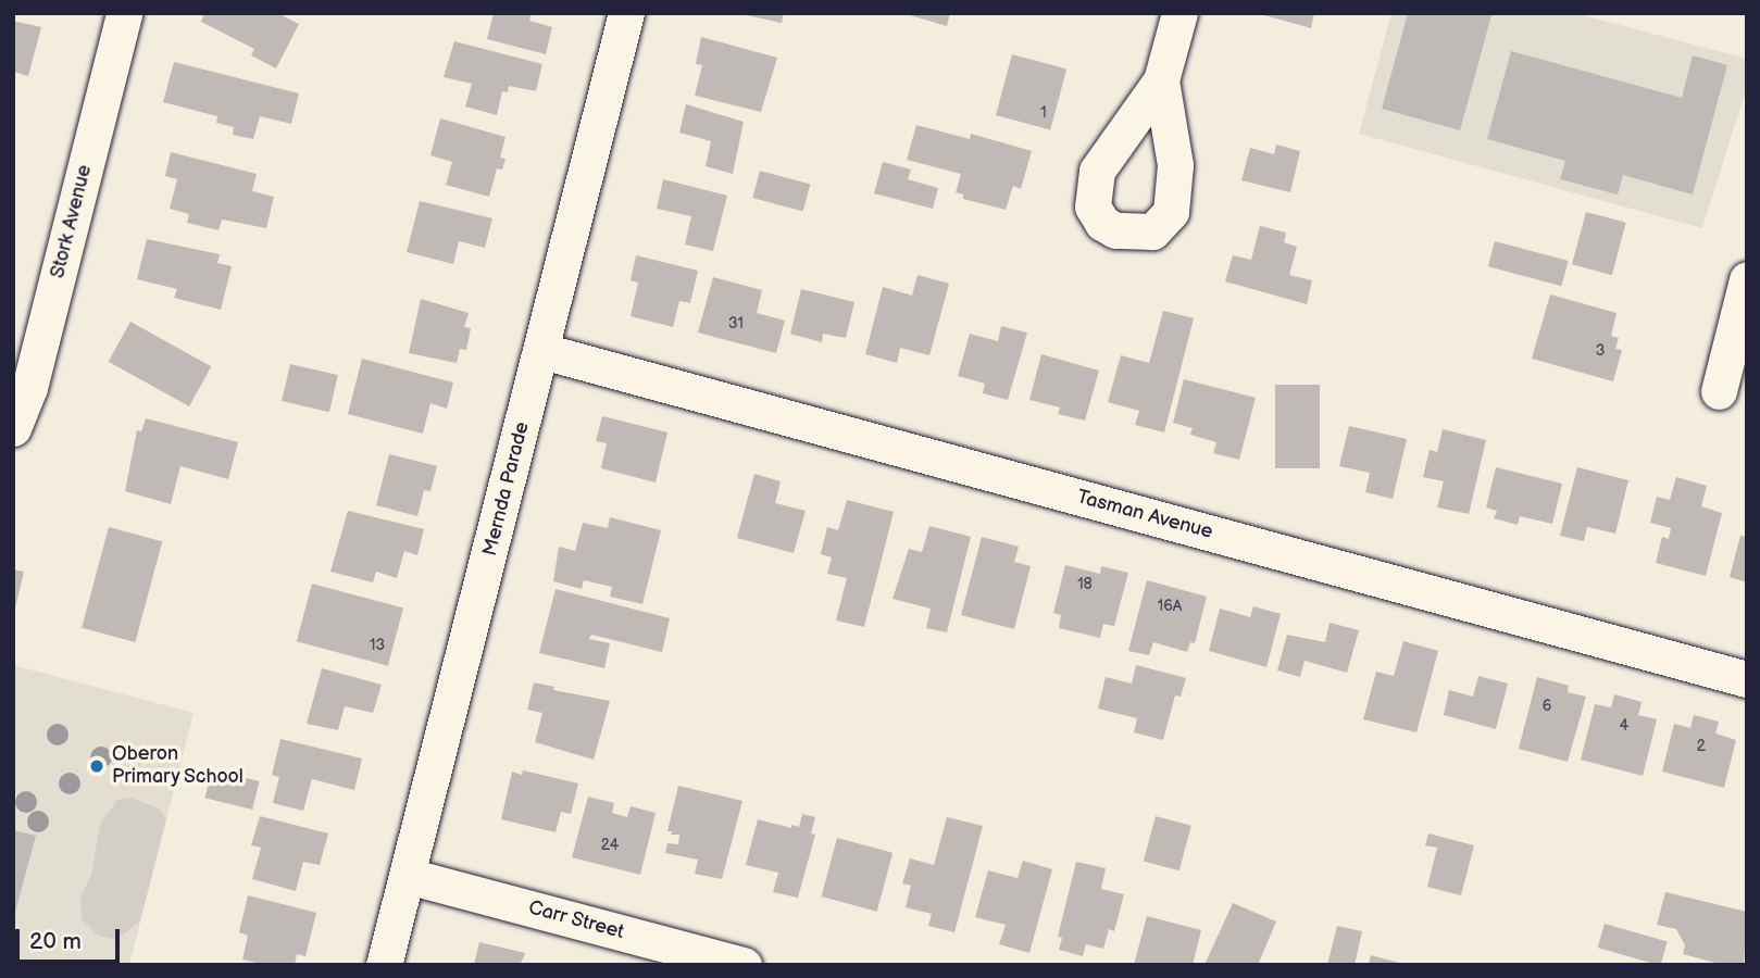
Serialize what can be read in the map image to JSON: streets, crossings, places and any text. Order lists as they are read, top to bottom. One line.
{"streets":{"street":["Stork Avenue","Mernda Parade","Tasman Avenue","Carr Street"]},"crossings":[["Mernda Parade","Tasman Avenue"],["Mernda Parade","Carr Street"]],"places":["Oberon Primary School"],"house_numbers":["1","31","3","18","16A","13","6","4","2","24"],"scale_bar":"20 m"}
